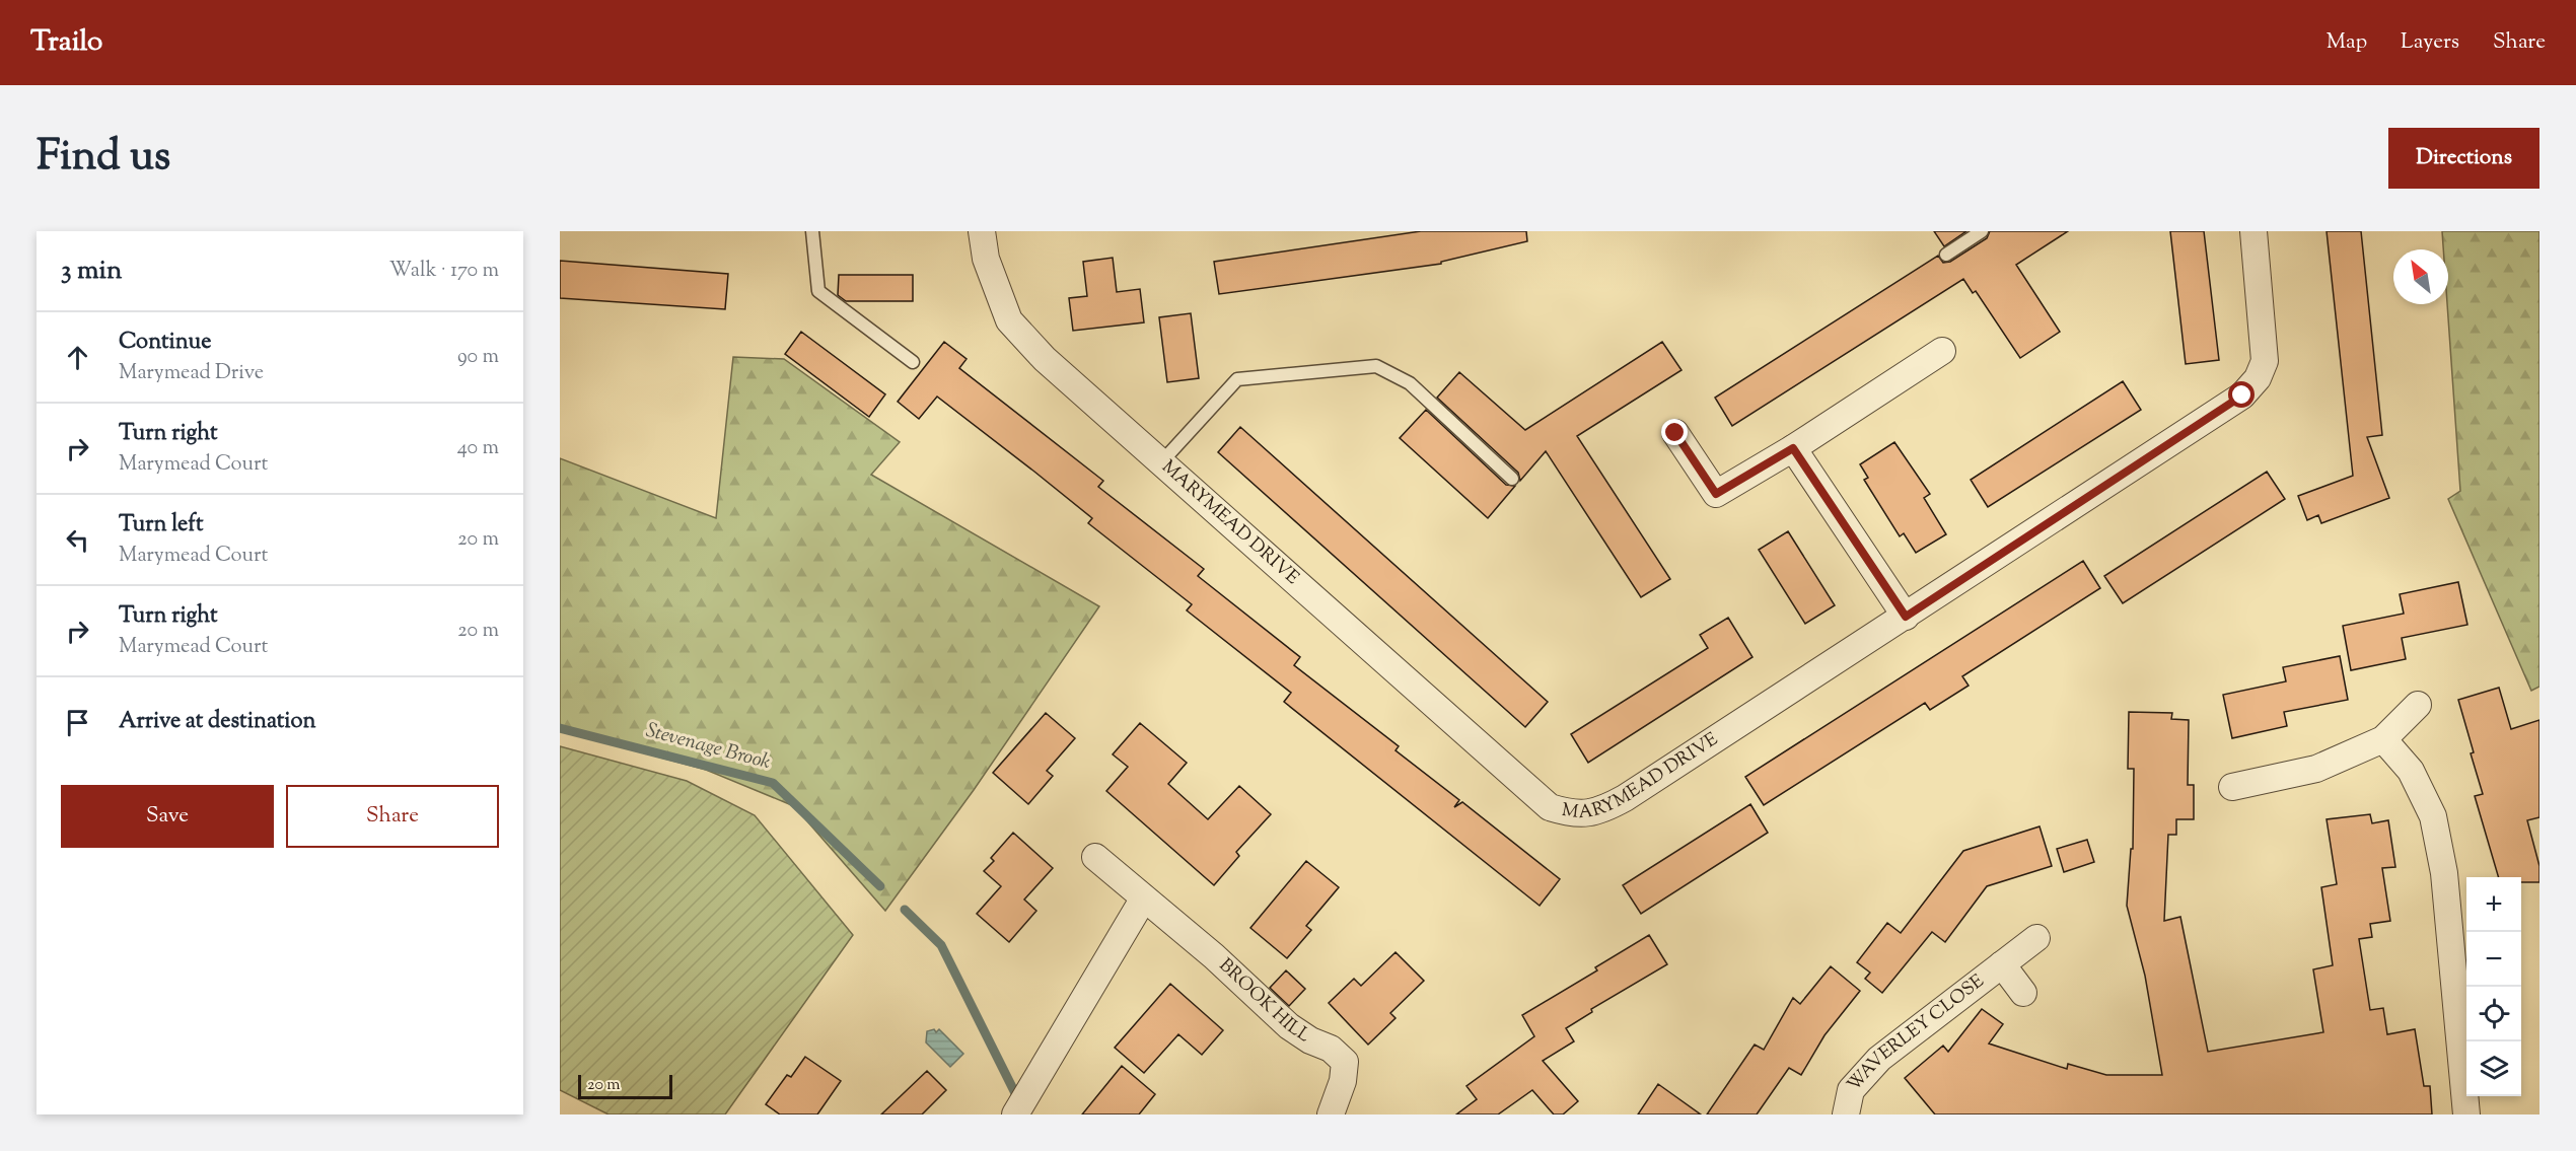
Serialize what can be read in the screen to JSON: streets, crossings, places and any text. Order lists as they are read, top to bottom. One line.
{"streets":{"street":["MARYMEAD DRIVE","BROOK HILL","WAVERLEY CLOSE"]},"water":["Stevenage Brook"],"scale_bar":"20 m","north":"top left","page":{"header":"Trailo","nav":["Map","Layers","Share"],"title":"Find us","buttons":["Directions",["Save","Share"]],"heading":["3 min","Walk · 170 m"],"list":[["Continue","Marymead Drive","90 m"],["Turn right","Marymead Court","40 m"],["Turn left","Marymead Court","20 m"],["Turn right","Marymead Court","20 m"],"Arrive at destination"],"map_buttons":["+","−"],"scale":"20 m"}}
